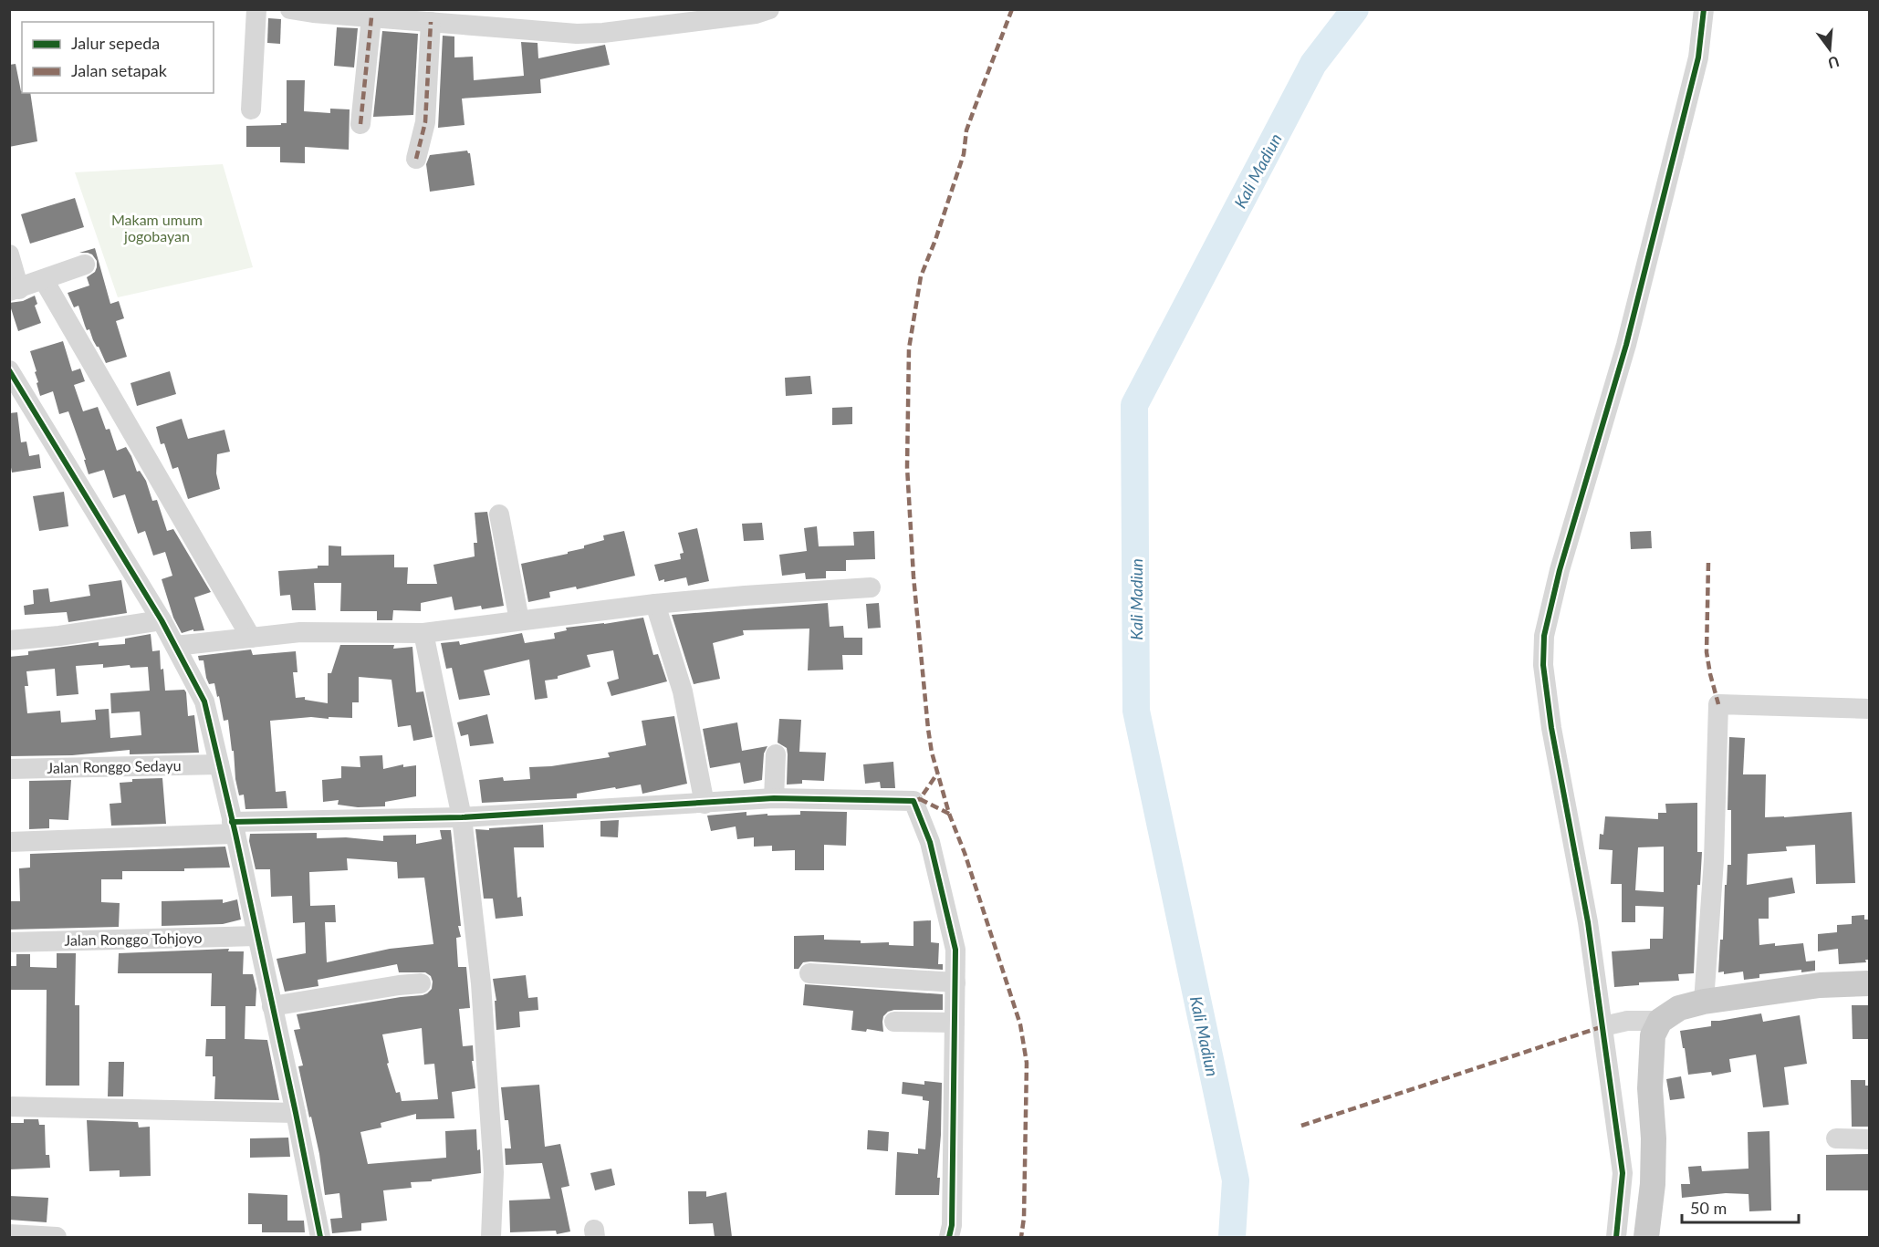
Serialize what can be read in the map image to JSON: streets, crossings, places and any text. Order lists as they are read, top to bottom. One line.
{"streets":{"street":["Jalan Ronggo Sedayu","Jalan Ronggo Tohjoyo"]},"water":["Kali Madiun"],"parks":["Makam umum jogobayan"],"legend":["Jalur sepeda","Jalan setapak"],"scale_bar":"50 m","north":"bottom"}
